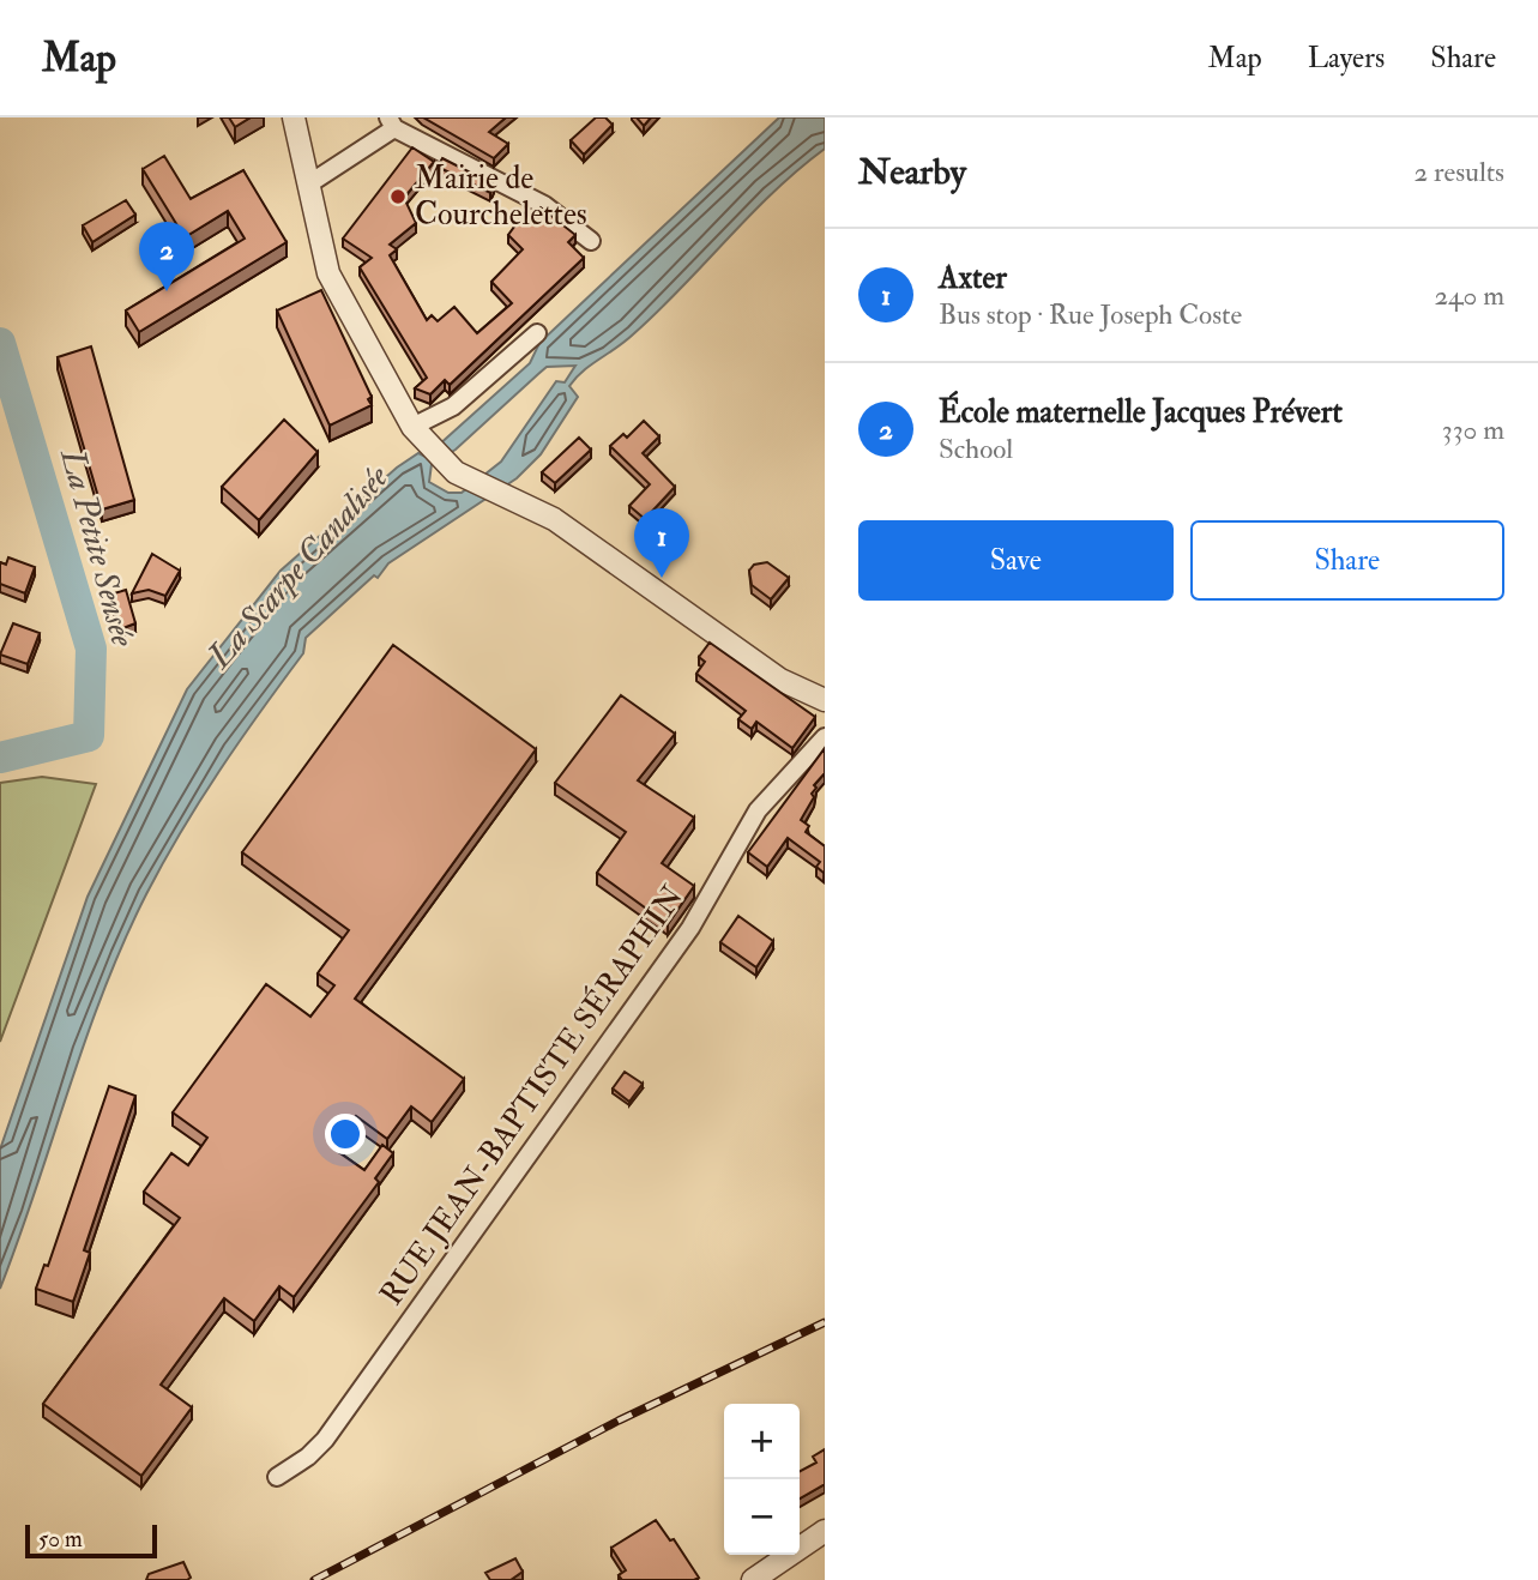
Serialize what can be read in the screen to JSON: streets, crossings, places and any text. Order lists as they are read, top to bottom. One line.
{"streets":{"street":["RUE JEAN-BAPTISTE SÉRAPHIN"]},"water":["La Petite Sensée","La Scarpe Canalisée"],"places":["Mairie de Courchelettes"],"scale_bar":"50 m","page":{"header":"Map","nav":["Map","Layers","Share"],"heading":["Nearby","2 results"],"pins":["2","1"],"list":[{"mark":"1","name":"Axter","note":"Bus stop · Rue Joseph Coste","value":"240 m"},{"mark":"2","name":"École maternelle Jacques Prévert","note":"School","value":"330 m"}],"buttons":["Save","Share"],"map_buttons":["+","−"],"scale":"50 m"}}
